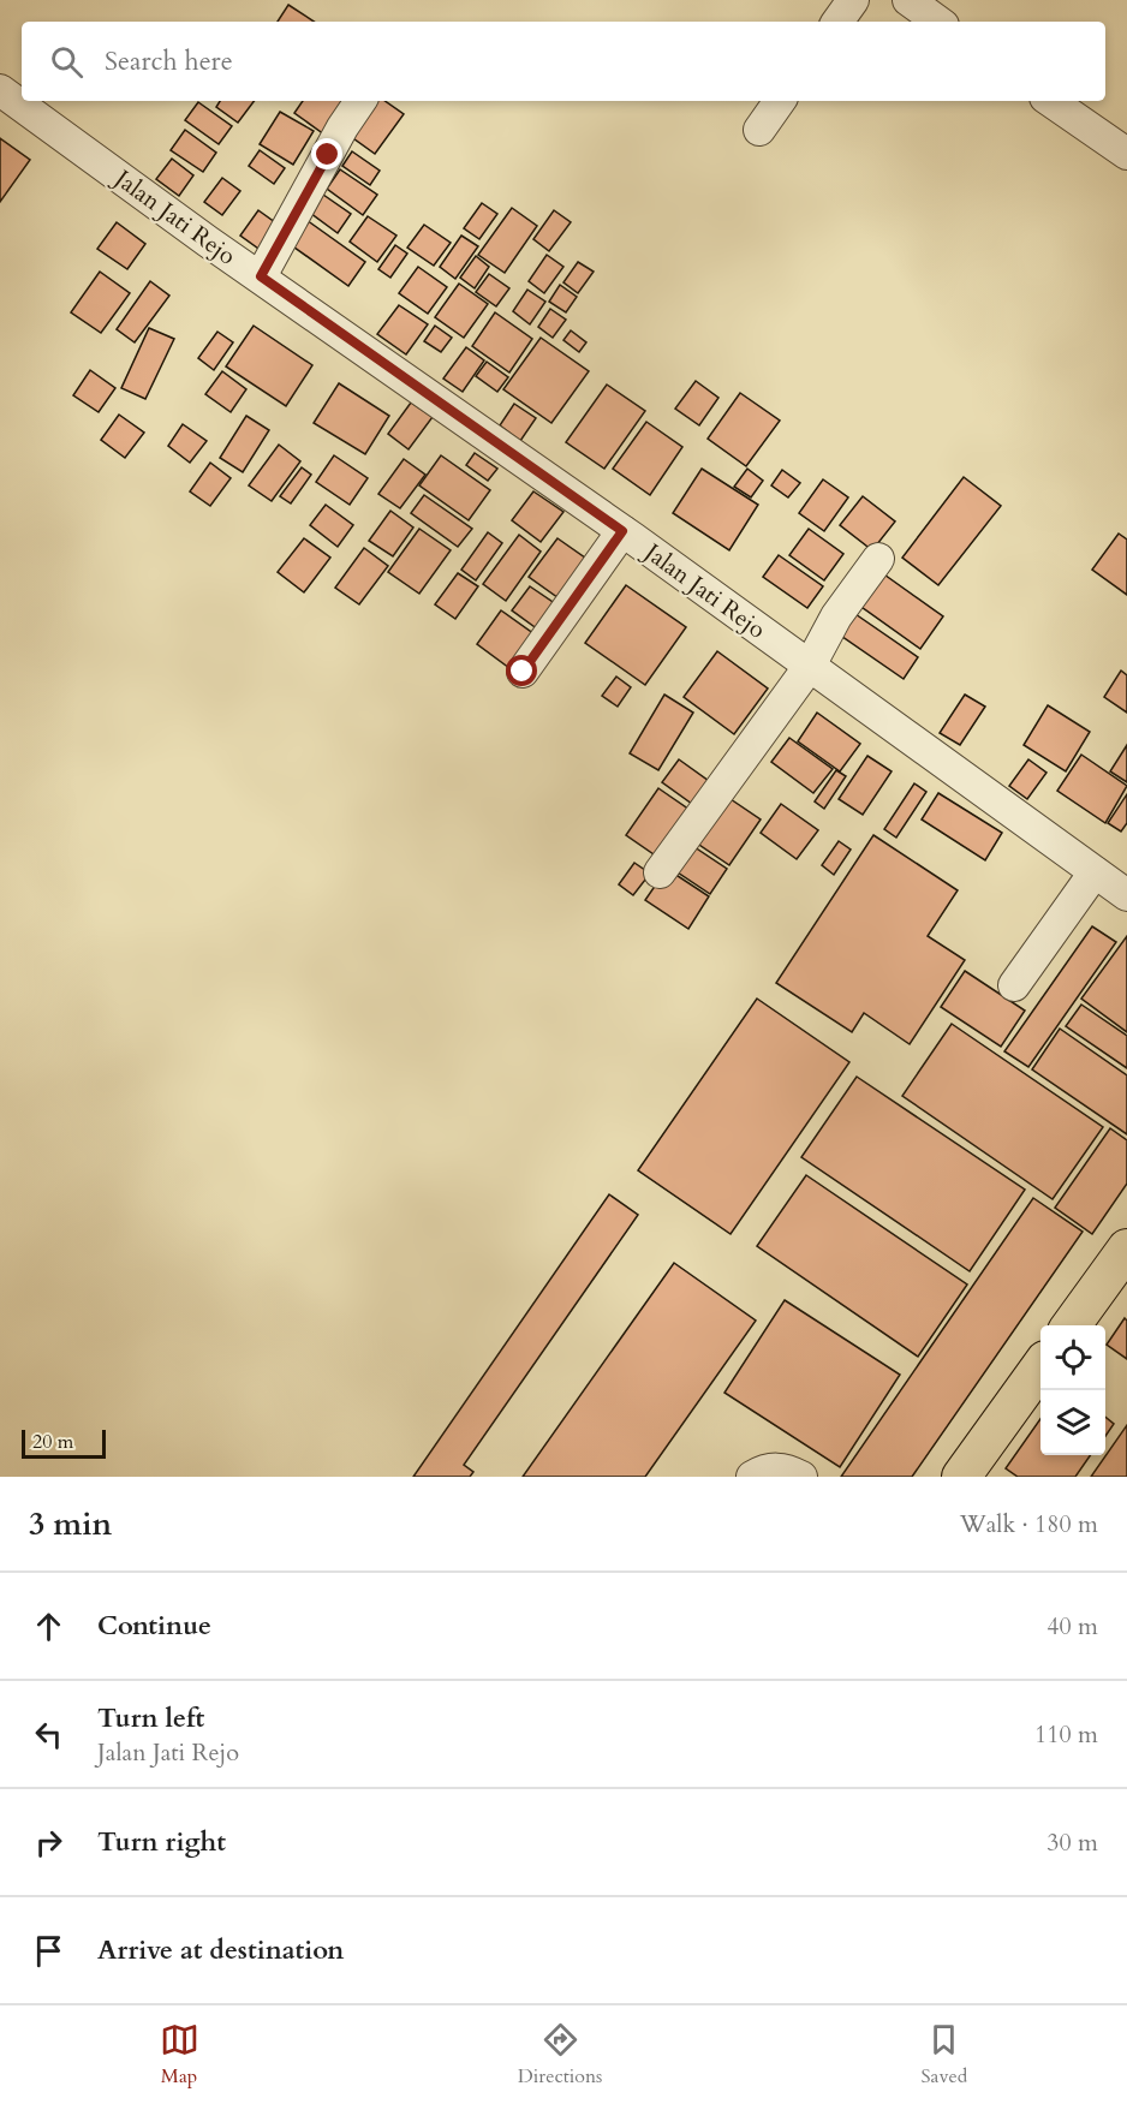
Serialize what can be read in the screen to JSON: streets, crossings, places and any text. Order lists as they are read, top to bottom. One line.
{"streets":{"street":["Jalan Jati Rejo"]},"scale_bar":"20 m","page":{"search":"Search here","scale":"20 m","heading":["3 min","Walk · 180 m"],"list":[["Continue","40 m"],["Turn left","Jalan Jati Rejo","110 m"],["Turn right","30 m"],"Arrive at destination"],"nav":["Map","Directions","Saved"]}}
